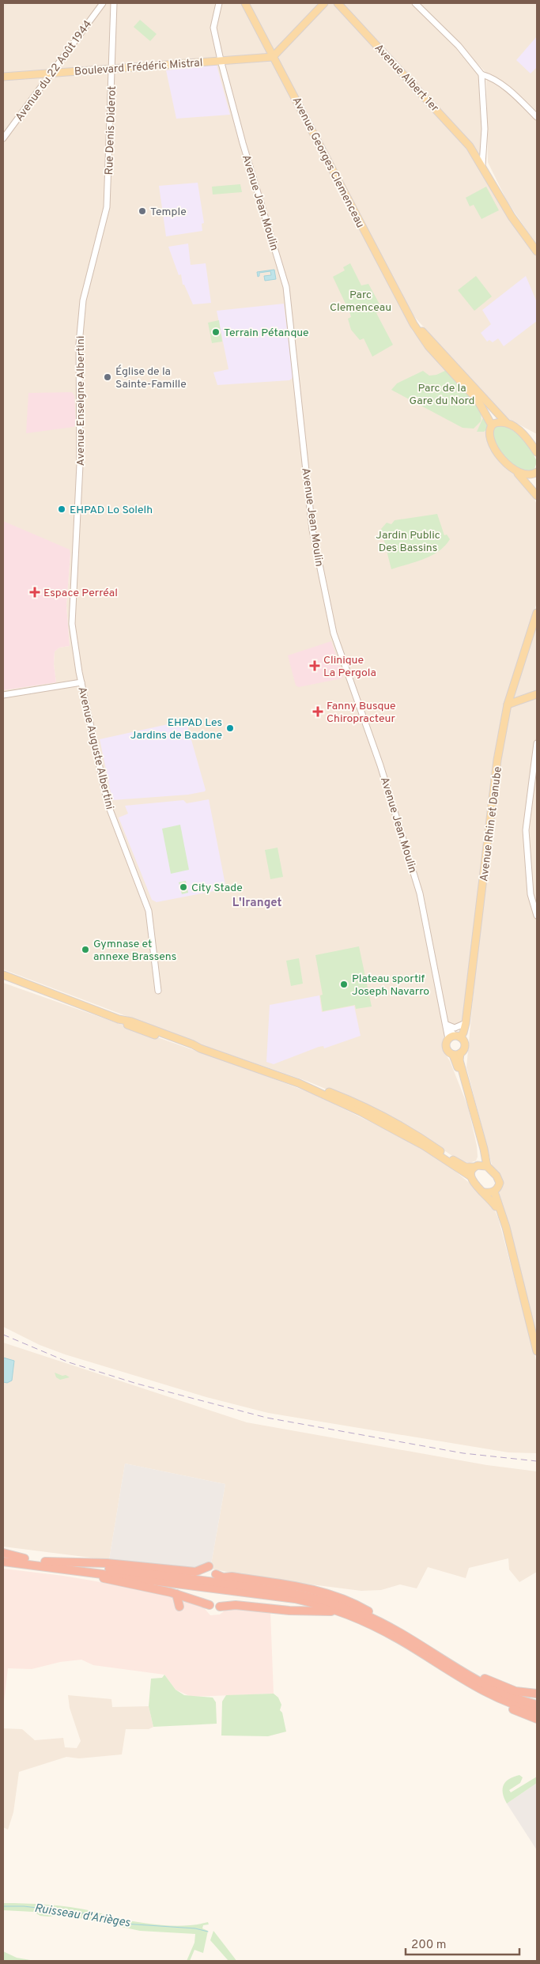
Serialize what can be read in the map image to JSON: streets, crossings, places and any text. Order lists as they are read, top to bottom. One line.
{"streets":{"main road":["Boulevard Frédéric Mistral","Avenue Albert 1er","Avenue Georges Clemenceau","Avenue Rhin et Danube"],"street":["Avenue du 22 Août 1944","Rue Denis Diderot","Avenue Jean Moulin","Avenue Enseigne Albertini","Avenue Auguste Albertini"]},"crossings":[["Boulevard Frédéric Mistral","Avenue du 22 Août 1944"],["Boulevard Frédéric Mistral","Rue Denis Diderot"],["Boulevard Frédéric Mistral","Avenue Georges Clemenceau"],["Boulevard Frédéric Mistral","Avenue Jean Moulin"],["Rue Denis Diderot","Avenue Enseigne Albertini"],["Avenue Jean Moulin","Avenue Rhin et Danube"],["Avenue Enseigne Albertini","Avenue Auguste Albertini"]],"districts":["L'Iranget"],"water":["Ruisseau d'Arièges"],"parks":["Parc Clemenceau","Parc de la Gare du Nord","Jardin Public Des Bassins"],"places":{"other":["Temple","Terrain Pétanque","Église de la Sainte-Famille","EHPAD Lo Solelh","EHPAD Les Jardins de Badone","City Stade","Gymnase et annexe Brassens","Plateau sportif Joseph Navarro"],"health":["Espace Perréal","Clinique La Pergola","Fanny Busque Chiropracteur"]},"scale_bar":"200 m"}
